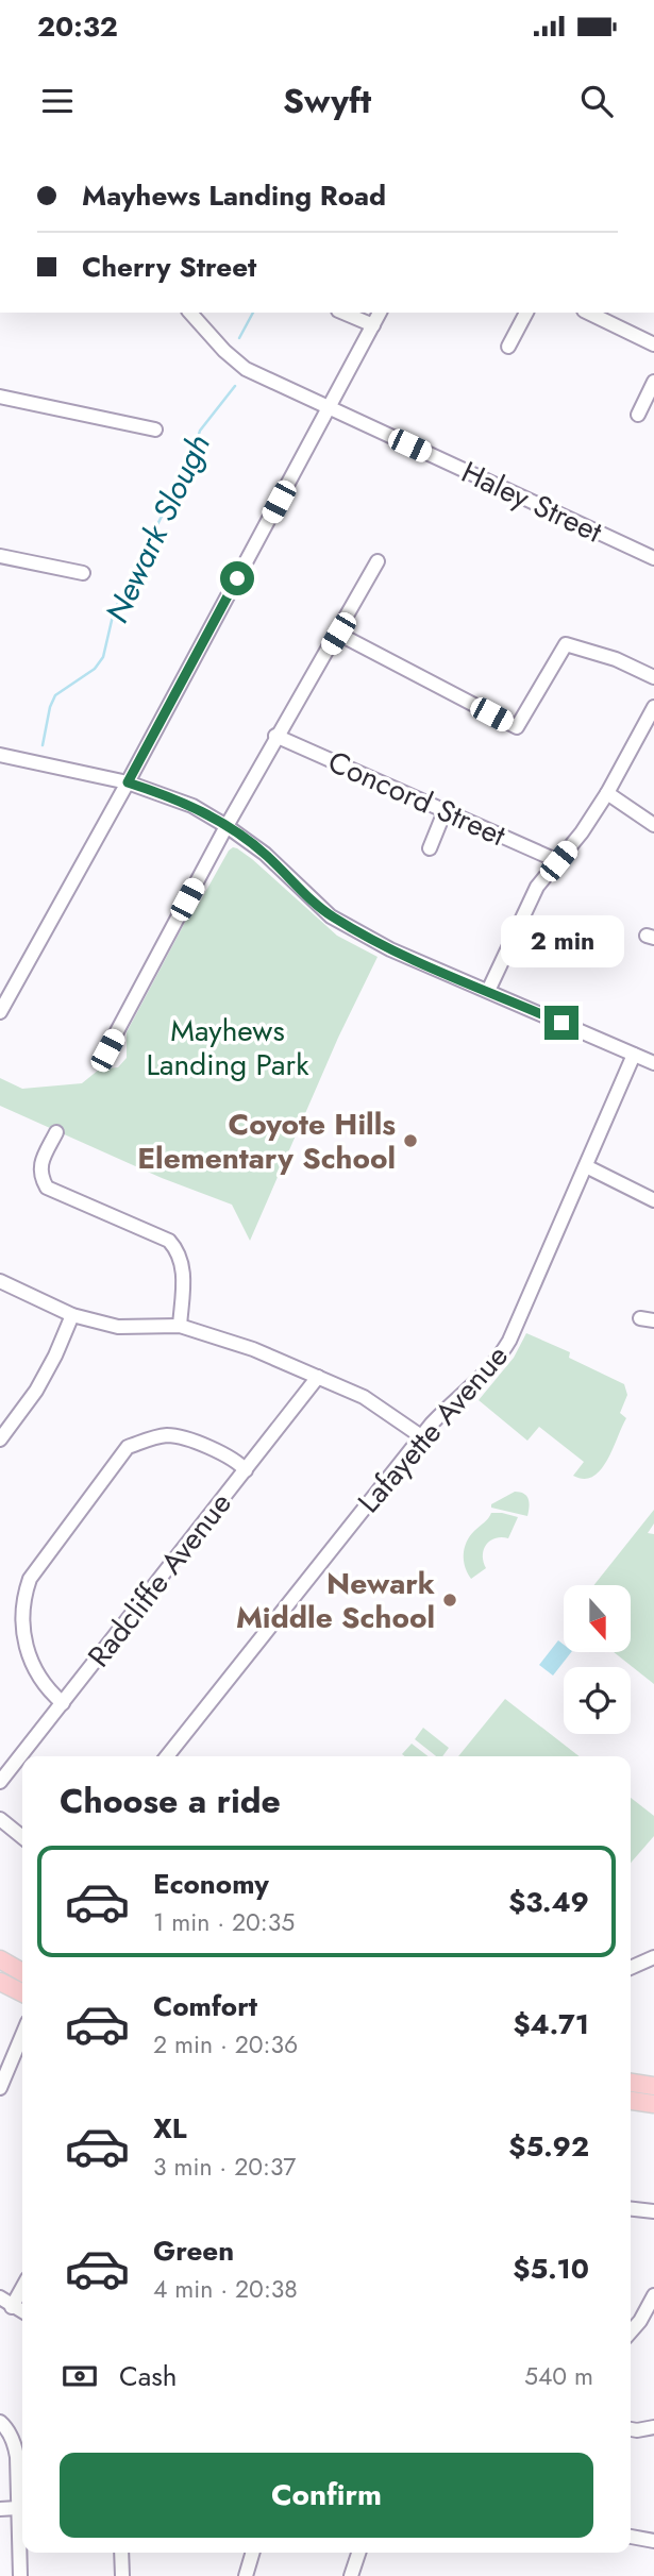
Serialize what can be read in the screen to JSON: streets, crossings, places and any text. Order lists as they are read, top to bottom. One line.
{"streets":{"street":["Haley Street","Concord Street","Lafayette Avenue","Radcliffe Avenue"]},"water":["Newark Slough"],"parks":["Mayhews Landing Park"],"places":["Coyote Hills Elementary School","Newark Middle School"],"north":"bottom","page":{"status":"20:32","header":"Swyft","banner":["Mayhews Landing Road","Cherry Street"],"bubble":"2 min","heading":"Choose a ride","list":[{"name":"Economy","note":"1 min · 20:35","value":"$3.49"},{"name":"Comfort","note":"2 min · 20:36","value":"$4.71"},{"name":"XL","note":"3 min · 20:37","value":"$5.92"},{"name":"Green","note":"4 min · 20:38","value":"$5.10"}],"pay":["Cash","540 m"],"buttons":"Confirm"}}
